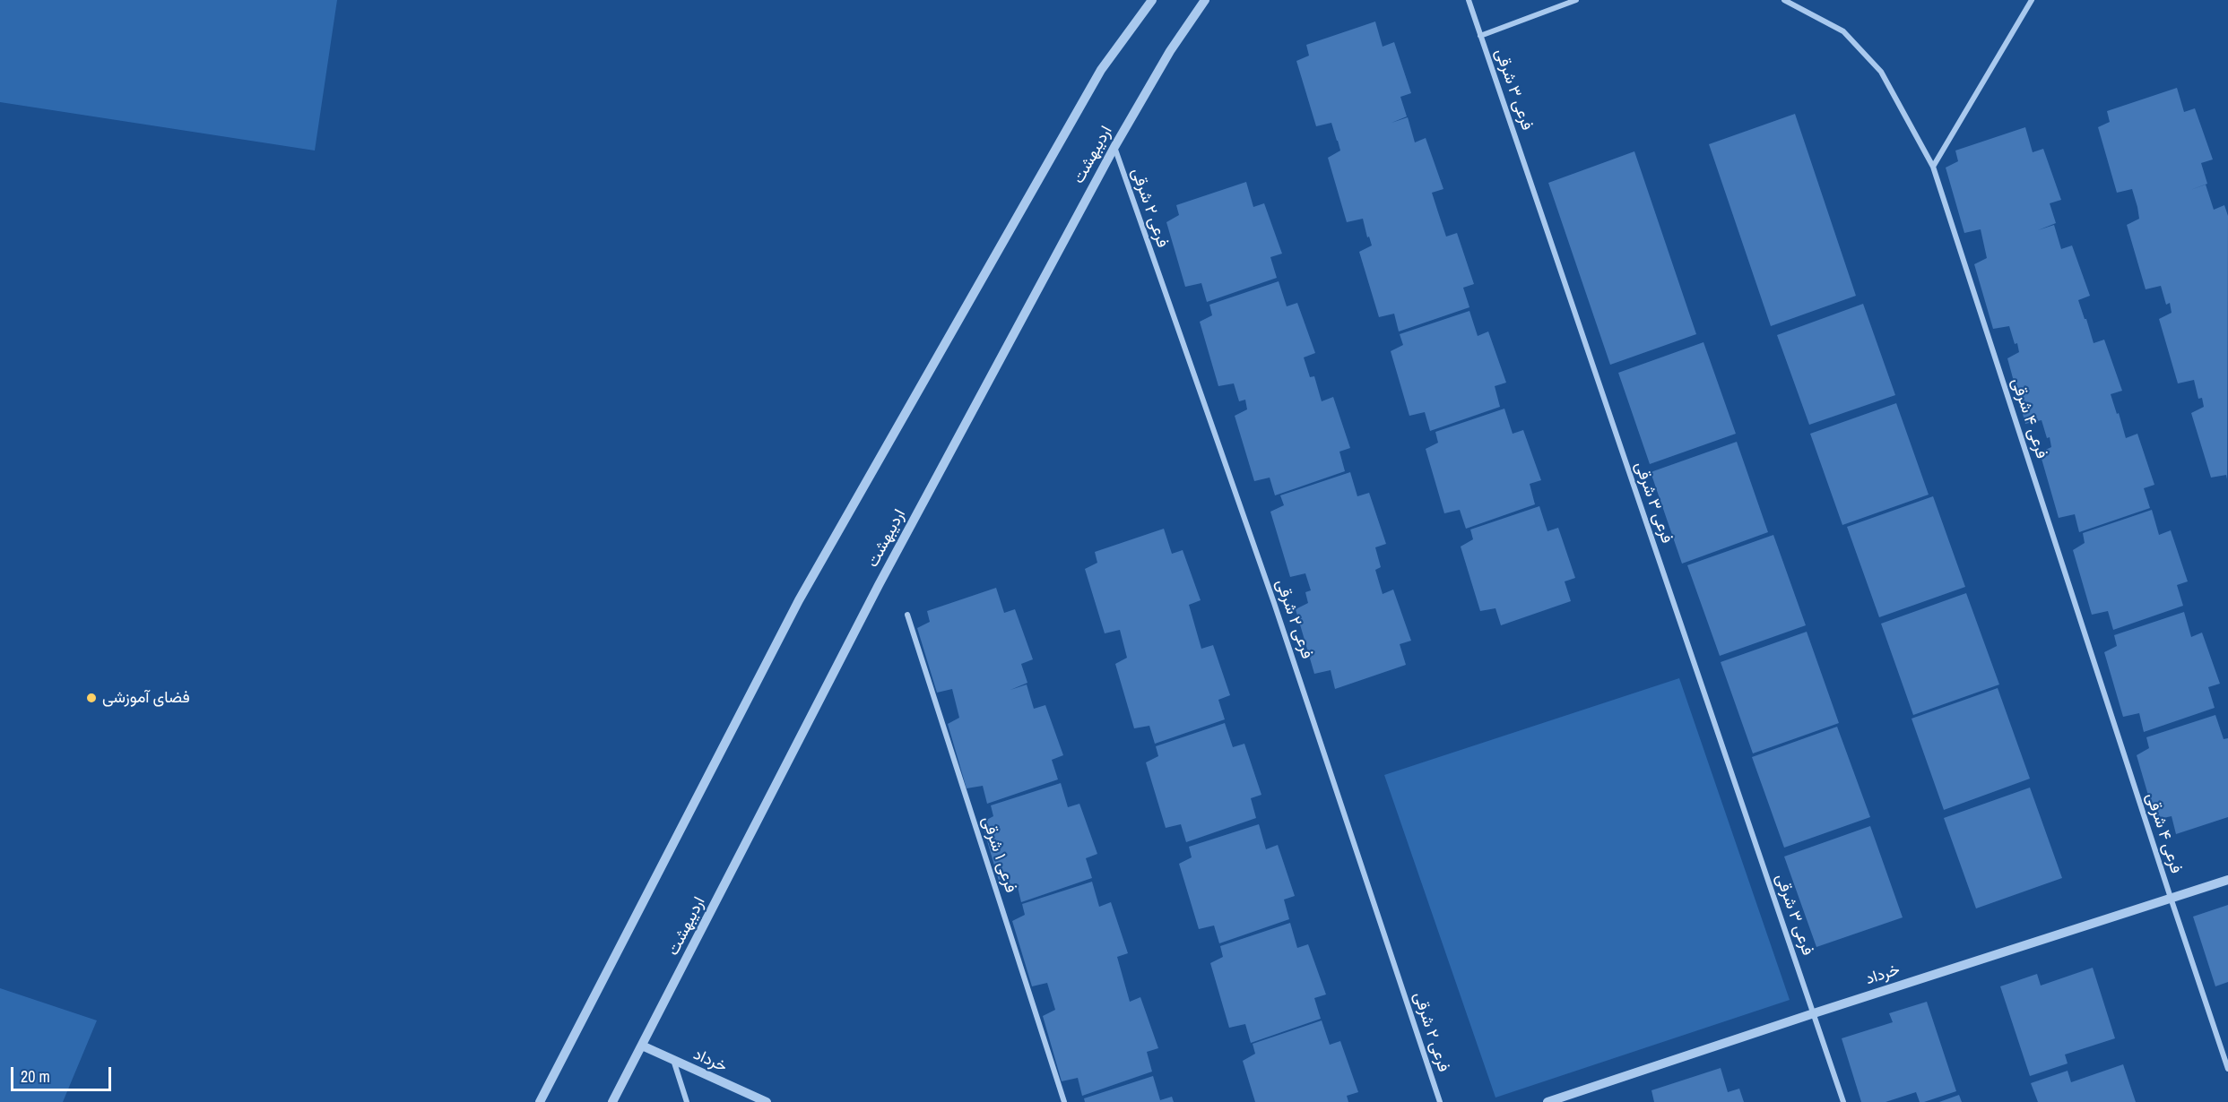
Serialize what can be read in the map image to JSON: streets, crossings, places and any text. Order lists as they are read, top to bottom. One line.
{"streets":{"street":["فرعی ۳ شرقی","اردیبهشت","فرعی ۲ شرقی","فرعی ۴ شرقی","فرعی ۱ شرقی","خرداد"]},"crossings":[["فرعی ۳ شرقی","خرداد"],["اردیبهشت","فرعی ۲ شرقی"],["اردیبهشت","خرداد"],["فرعی ۴ شرقی","خرداد"]],"places":["فضای آموزشی"],"scale_bar":"20 m"}
